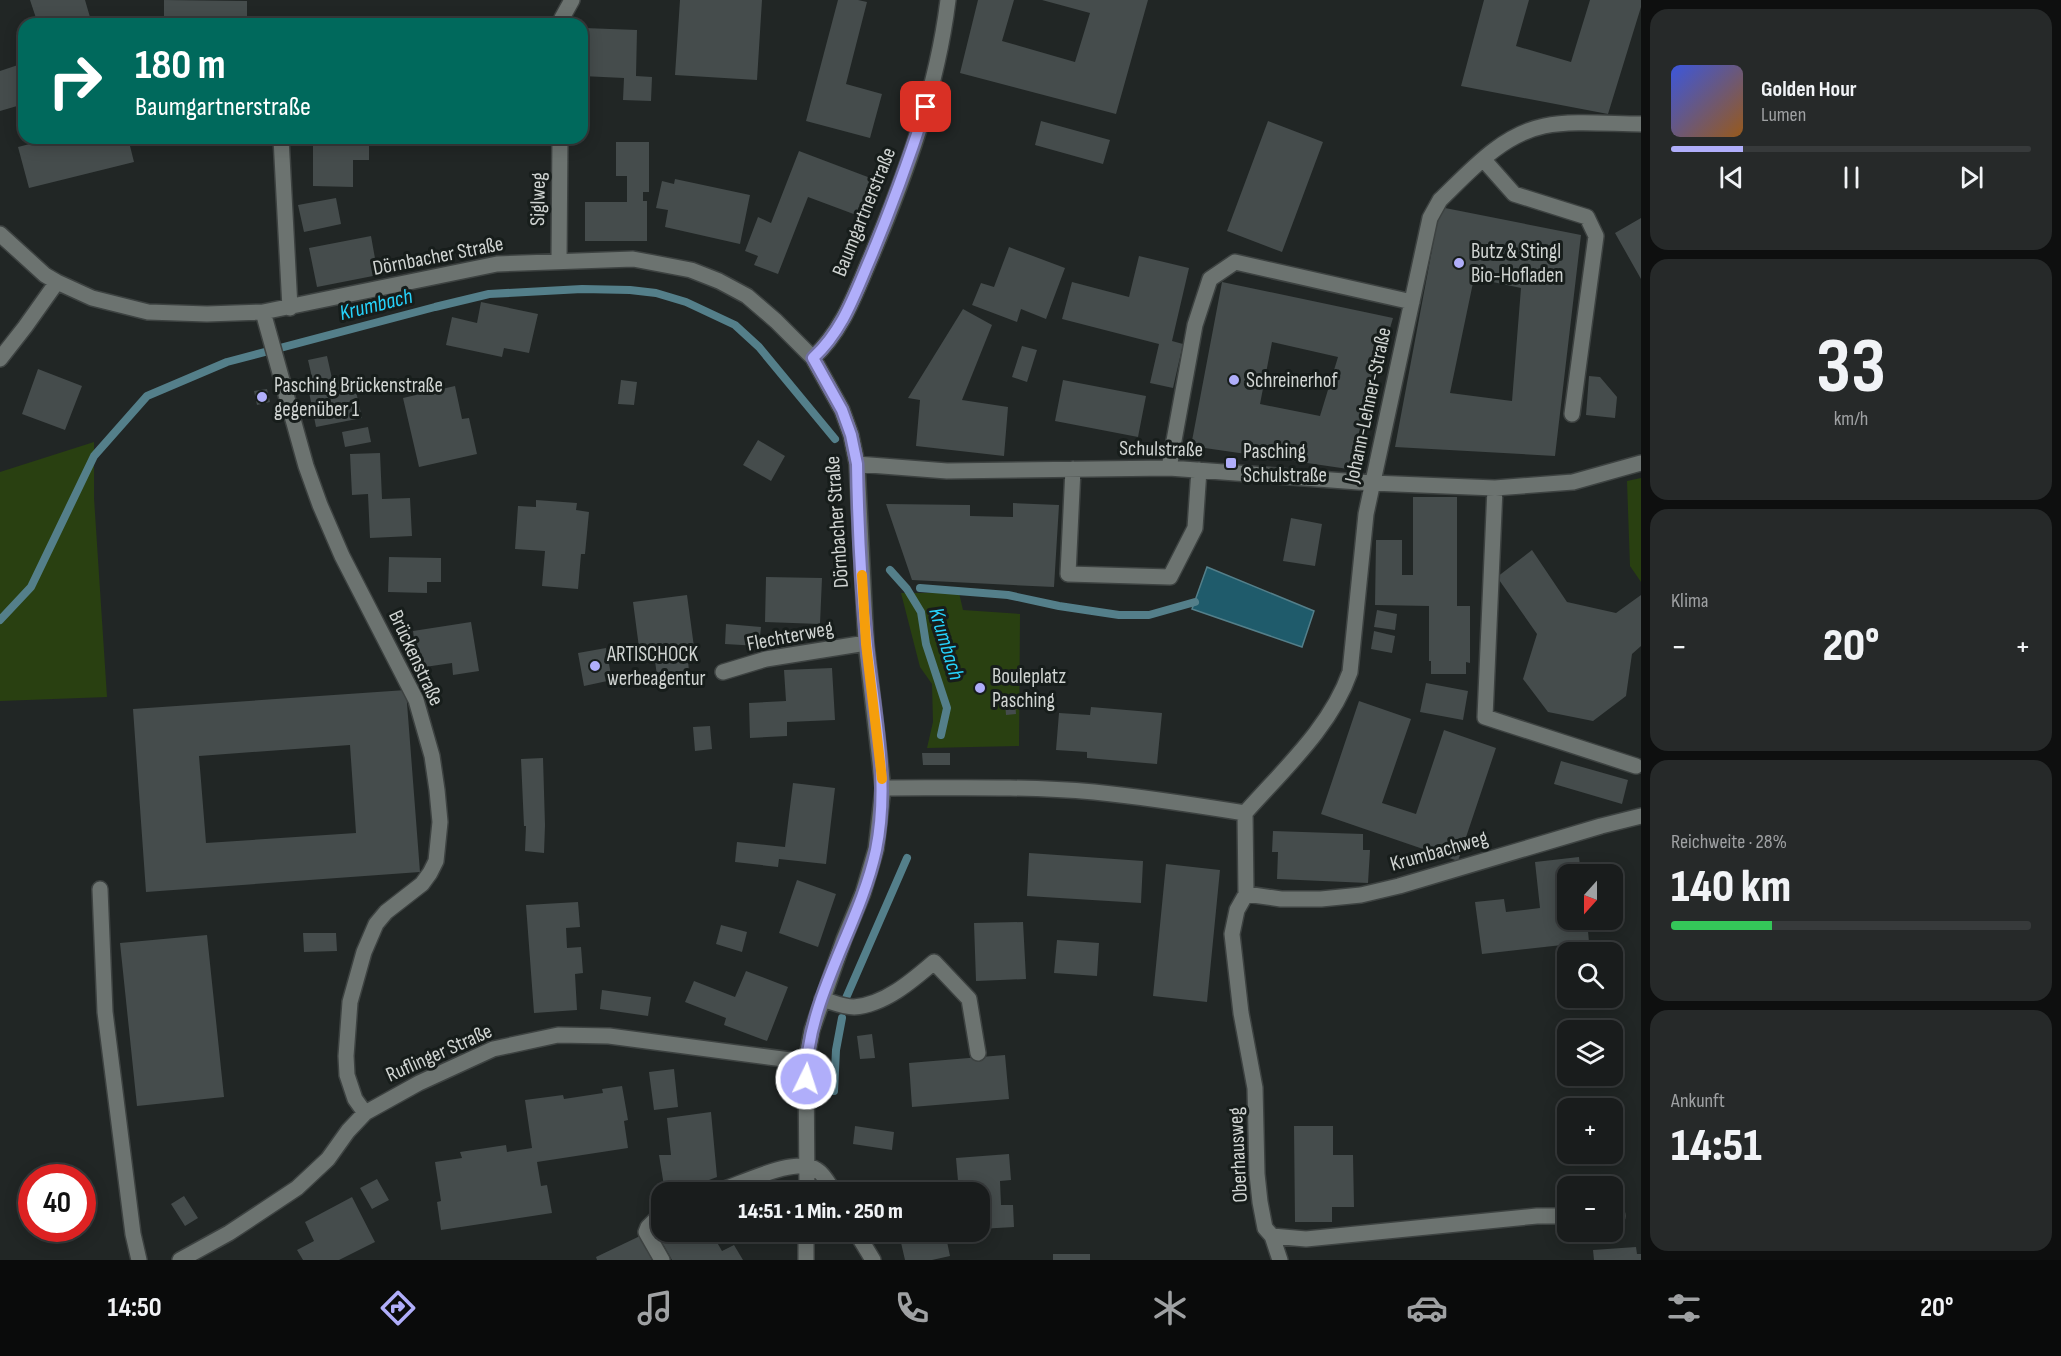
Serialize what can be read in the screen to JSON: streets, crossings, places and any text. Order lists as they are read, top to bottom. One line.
{"streets":{"street":["Siglweg","Baumgartnerstraße","Dörnbacher Straße","Johann-Lehner-Straße","Schulstraße","Flechterweg","Brückenstraße","Krumbachweg","Ruflinger Straße","Oberhausweg"]},"crossings":[["Siglweg","Dörnbacher Straße"],["Baumgartnerstraße","Dörnbacher Straße"],["Dörnbacher Straße","Schulstraße"],["Dörnbacher Straße","Flechterweg"],["Dörnbacher Straße","Brückenstraße"],["Dörnbacher Straße","Ruflinger Straße"],["Johann-Lehner-Straße","Schulstraße"],["Johann-Lehner-Straße","Oberhausweg"],["Brückenstraße","Ruflinger Straße"],["Krumbachweg","Oberhausweg"]],"water":["Krumbach"],"places":{"other":["Butz & Stingl Bio-Hofladen","Schreinerhof","Pasching Brückenstraße gegenüber 1","ARTISCHOCK werbeagentur","Bouleplatz Pasching"],"transit":["Pasching Schulstraße"]},"north":"bottom","page":{"turn":["180 m","Baumgartnerstraße"],"song":["Golden Hour","Lumen"],"tile":[["33","km/h"],"Klima",["Reichweite · 28%","140 km"],["Ankunft","14:51"]],"heat":["−","20°","+"],"map_buttons":["+","−"],"limit":"40","trip":"14:51 · 1 Min. · 250 m","tabs":["14:50","20°"]}}
